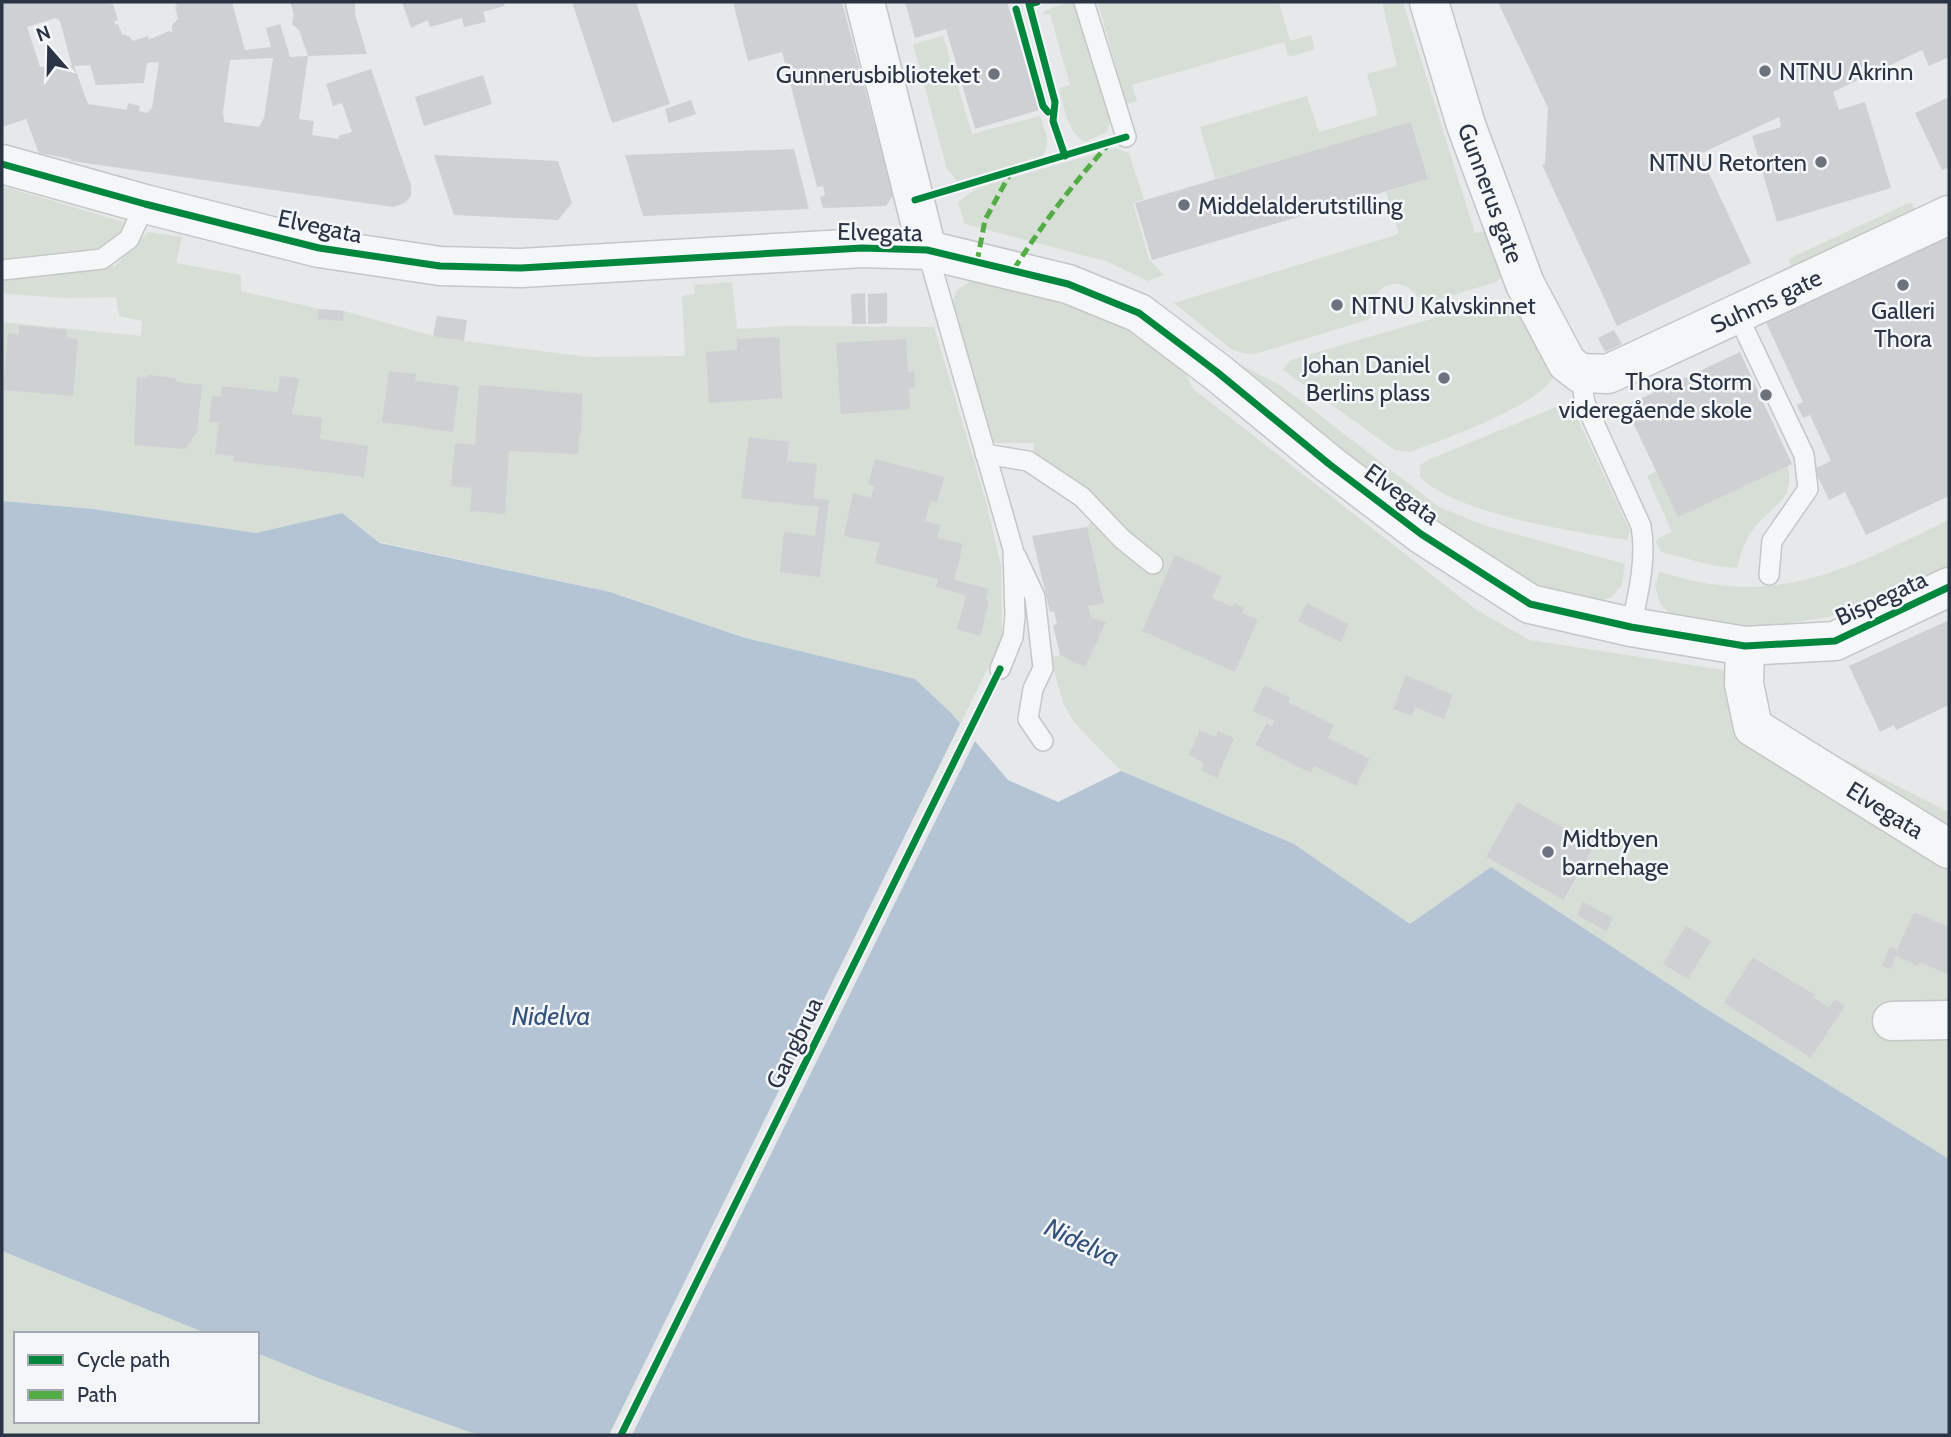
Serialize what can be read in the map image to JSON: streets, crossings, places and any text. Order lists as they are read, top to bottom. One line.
{"streets":{"street":["Gunnerus gate","Elvegata","Suhms gate","Bispegata"],"cycle path":["Gangbrua"]},"crossings":[["Gunnerus gate","Suhms gate"],["Elvegata","Bispegata"]],"water":["Nidelva"],"places":["NTNU Akrinn","Gunnerusbiblioteket","NTNU Retorten","Middelalderutstilling","Galleri Thora","NTNU Kalvskinnet","Johan Daniel Berlins plass","Thora Storm videregående skole","Midtbyen barnehage"],"legend":["Cycle path","Path"],"north":"top"}
